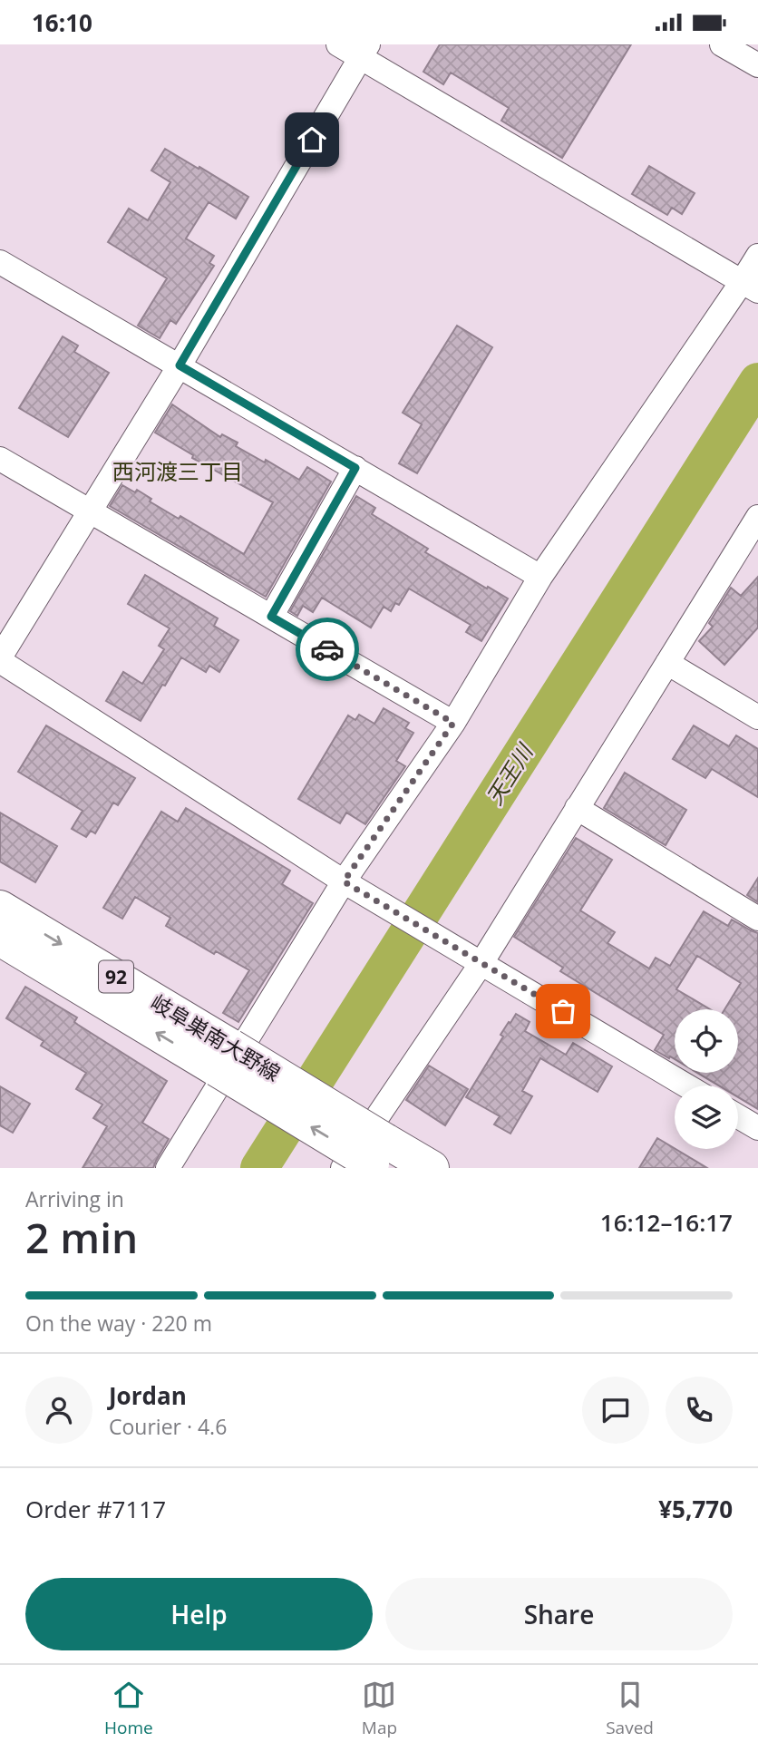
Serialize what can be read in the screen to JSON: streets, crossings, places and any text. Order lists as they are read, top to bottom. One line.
{"streets":{"main road":["92","岐阜巣南大野線"]},"districts":["西河渡三丁目"],"water":["天王川"],"page":{"status":"16:10","heading":["2 min","Arriving in","16:12–16:17"],"panel":["Jordan","Courier · 4.6","Order #7117","¥5,770"],"bar":"On the way · 220 m","buttons":["Help","Share"],"tabs":["Home","Map","Saved"]}}
